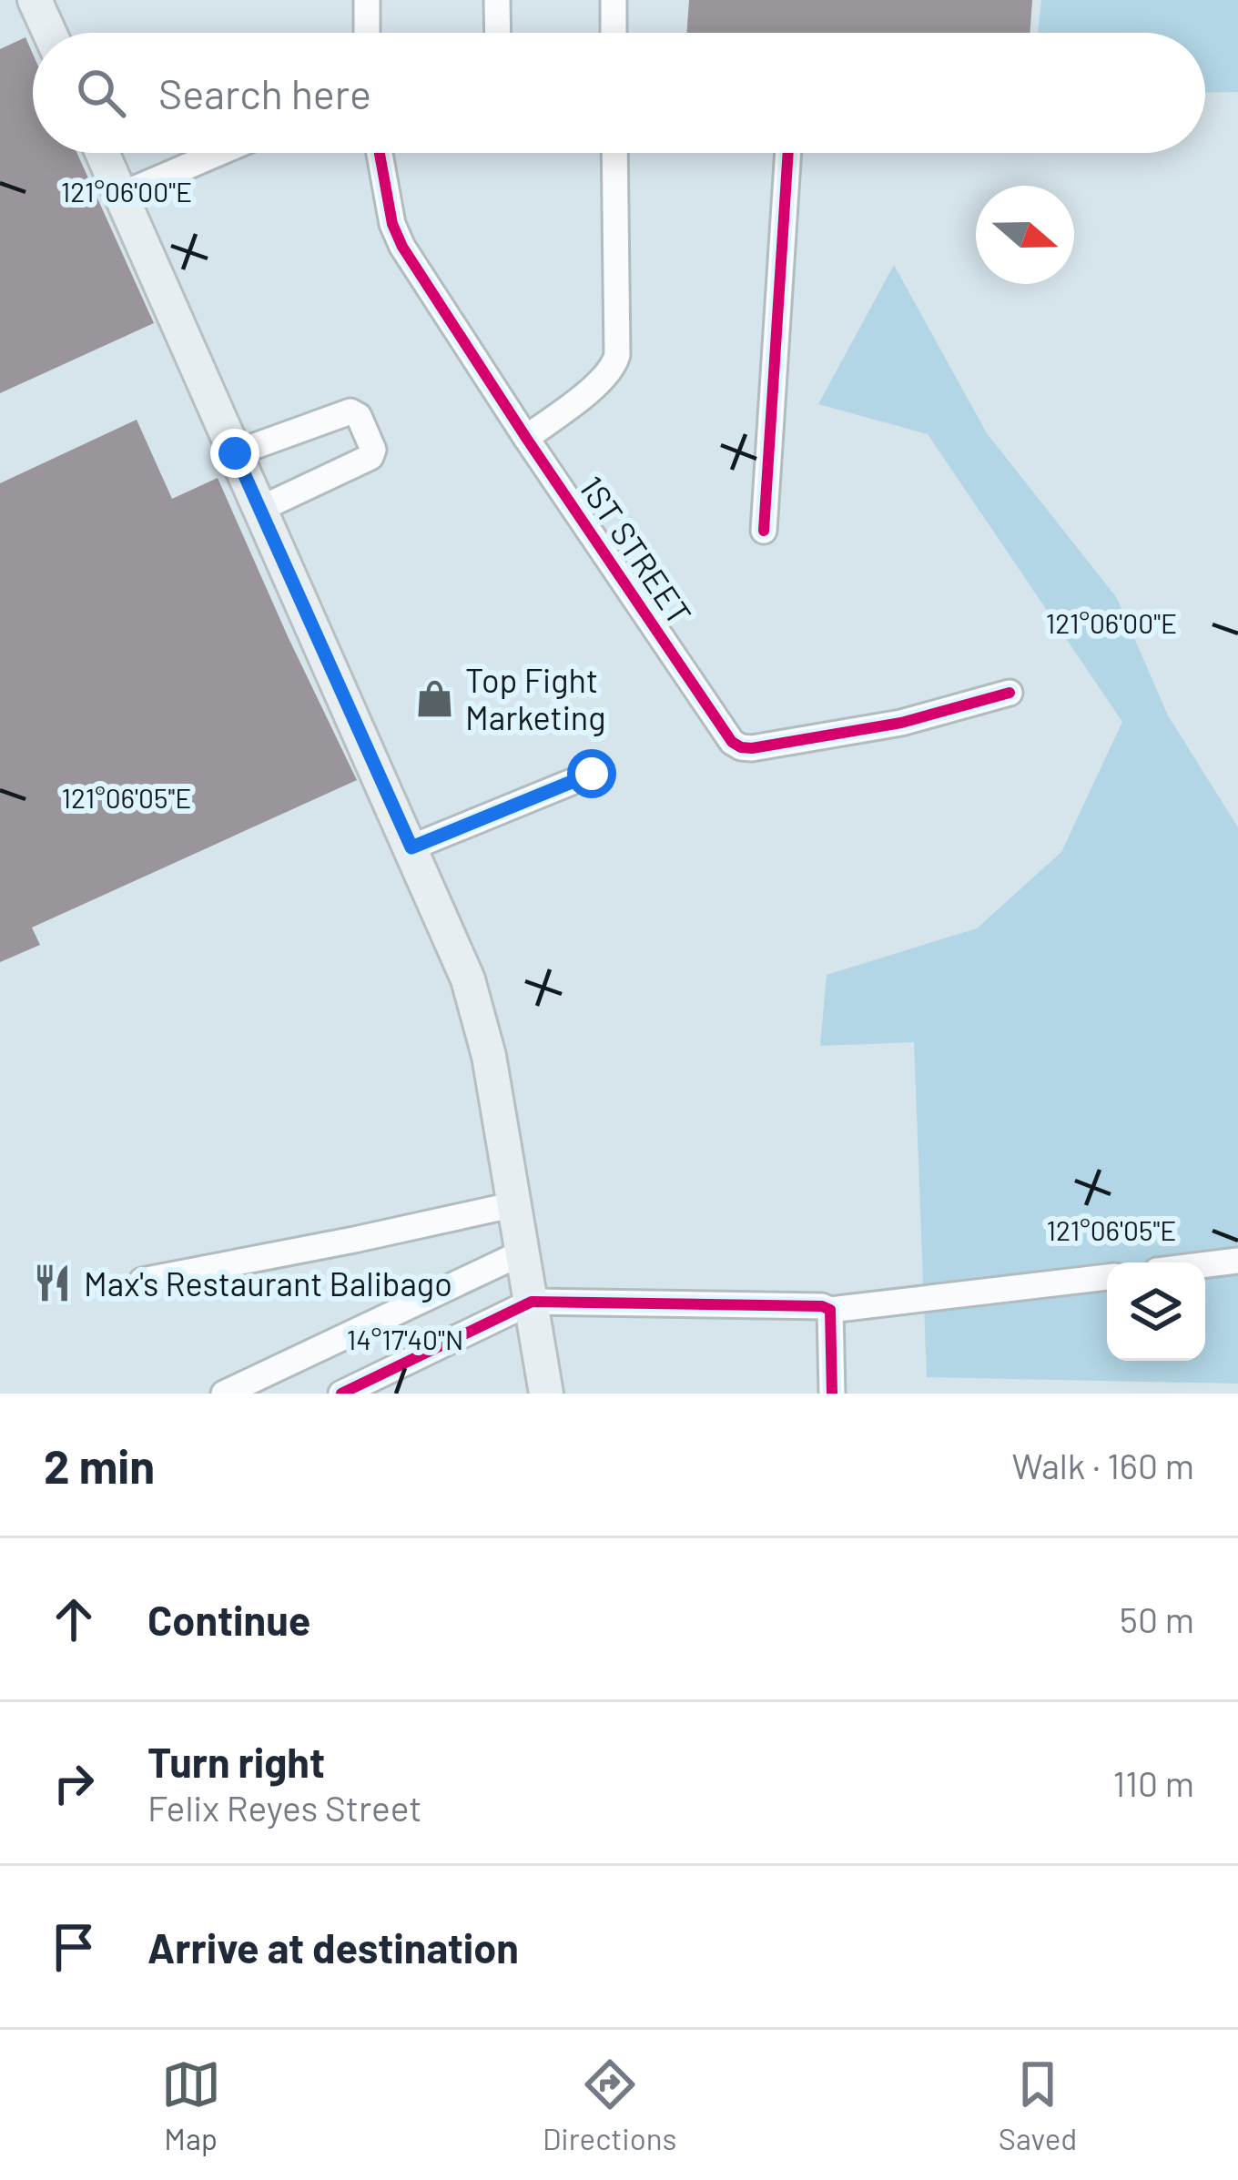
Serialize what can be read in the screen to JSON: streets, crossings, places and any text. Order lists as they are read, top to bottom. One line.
{"streets":{"street":["1ST STREET"]},"places":{"shop":["Top Fight Marketing"],"restaurant":["Max's Restaurant Balibago"]},"north":"right","page":{"search":"Search here","heading":["2 min","Walk · 160 m"],"list":[["Continue","50 m"],["Turn right","Felix Reyes Street","110 m"],"Arrive at destination"],"nav":["Map","Directions","Saved"]},"coordinates":["121°06'00\"E","121°06'05\"E","14°17'40\"N"]}
